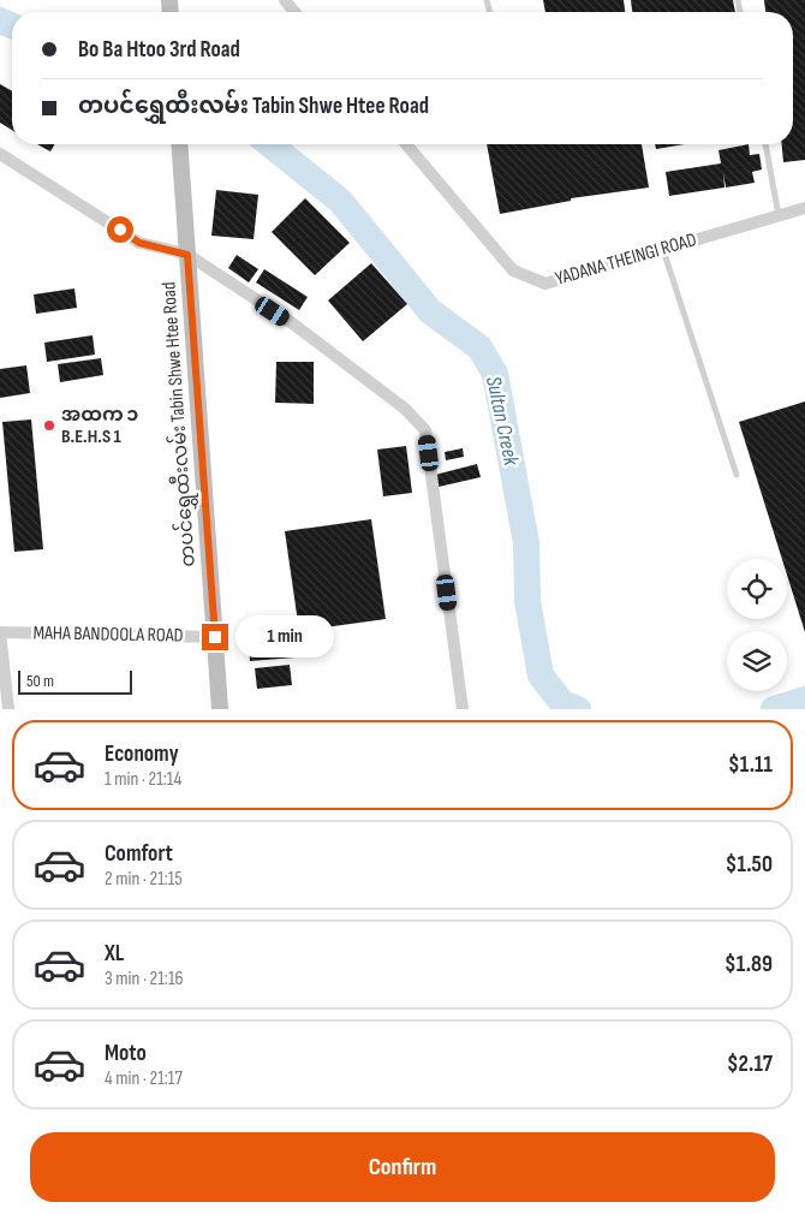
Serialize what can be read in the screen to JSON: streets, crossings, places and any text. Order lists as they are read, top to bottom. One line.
{"streets":{"main road":["တပင်ရွှေထီးလမ်း Tabin Shwe Htee Road"],"street":["YADANA THEINGI ROAD","MAHA BANDOOLA ROAD"]},"crossings":[["တပင်ရွှေထီးလမ်း Tabin Shwe Htee Road","MAHA BANDOOLA ROAD"]],"water":["Sultan Creek"],"places":["အထက ၁ B.E.H.S 1"],"scale_bar":"50 m","page":{"banner":["Bo Ba Htoo 3rd Road","တပင်ရွှေထီးလမ်း Tabin Shwe Htee Road"],"bubble":"1 min","scale":"50 m","list":[{"name":"Economy","note":"1 min · 21:14","value":"$1.11"},{"name":"Comfort","note":"2 min · 21:15","value":"$1.50"},{"name":"XL","note":"3 min · 21:16","value":"$1.89"},{"name":"Moto","note":"4 min · 21:17","value":"$2.17"}],"buttons":"Confirm"}}
